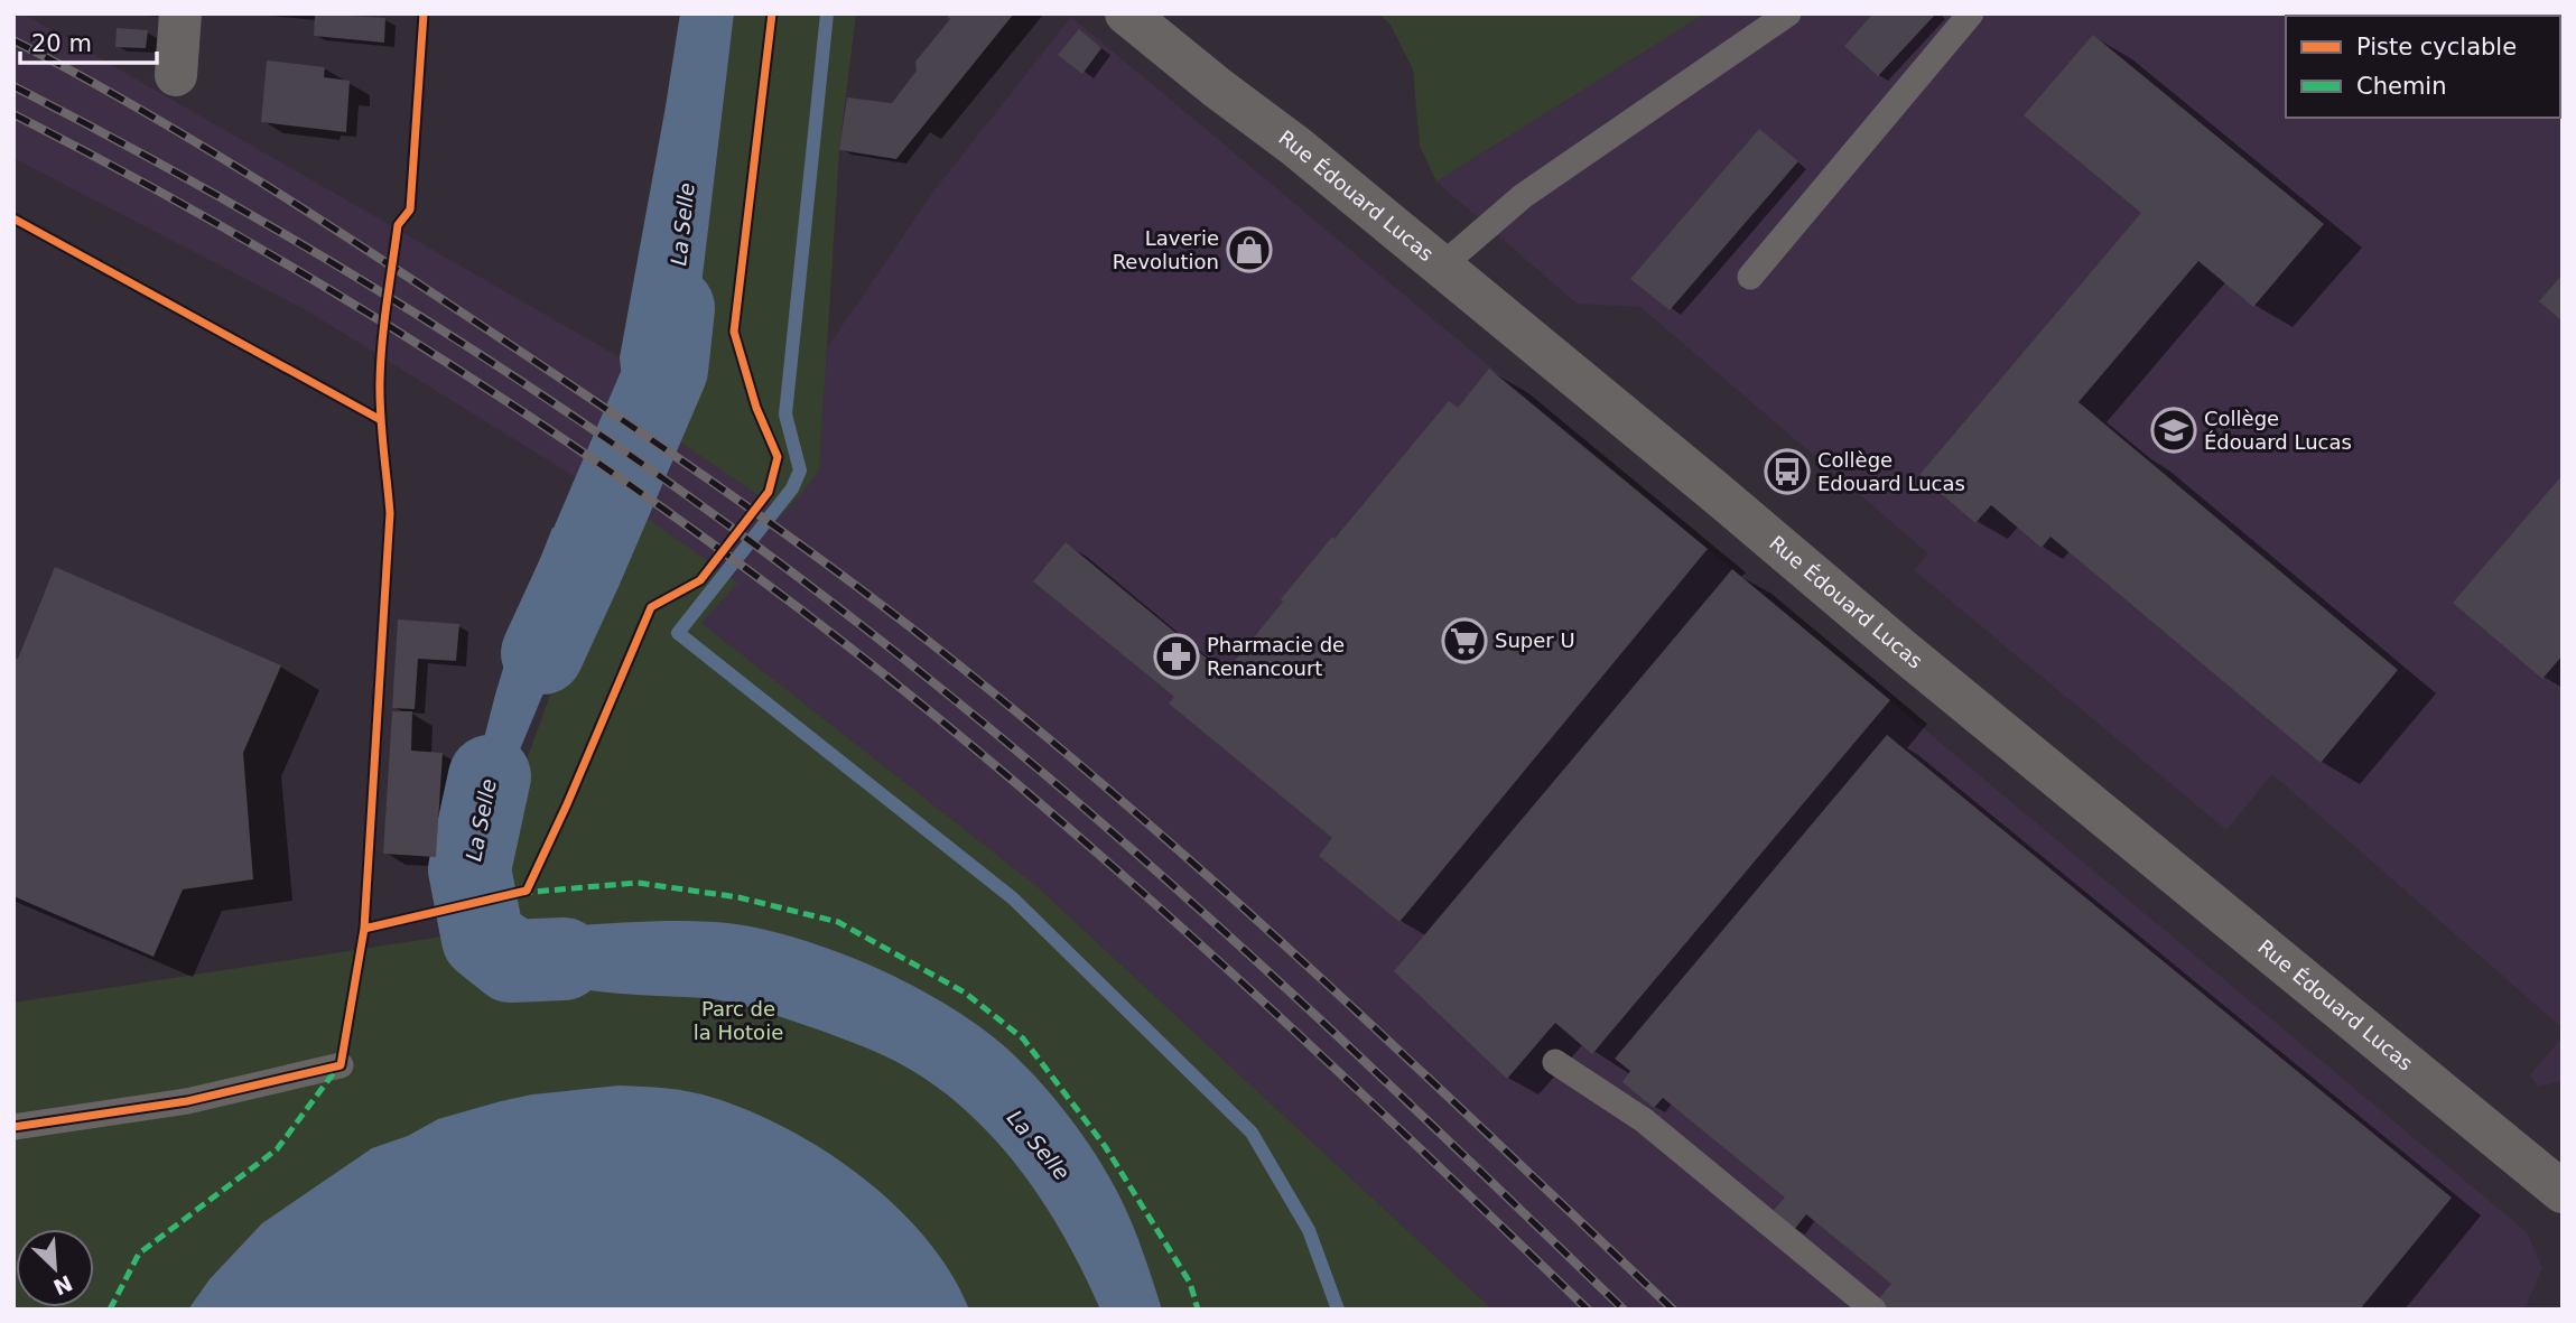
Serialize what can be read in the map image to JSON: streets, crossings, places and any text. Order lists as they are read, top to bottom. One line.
{"streets":{"street":["Rue Édouard Lucas"]},"water":["La Selle"],"parks":["Parc de la Hotoie"],"places":{"shop":["Laverie Revolution"],"school or university":["Collège Édouard Lucas"],"bus stop":["Collège Edouard Lucas"],"supermarket":["Super U"],"pharmacy":["Pharmacie de Renancourt"]},"legend":["Piste cyclable","Chemin"],"scale_bar":"20 m","north":"bottom right"}
